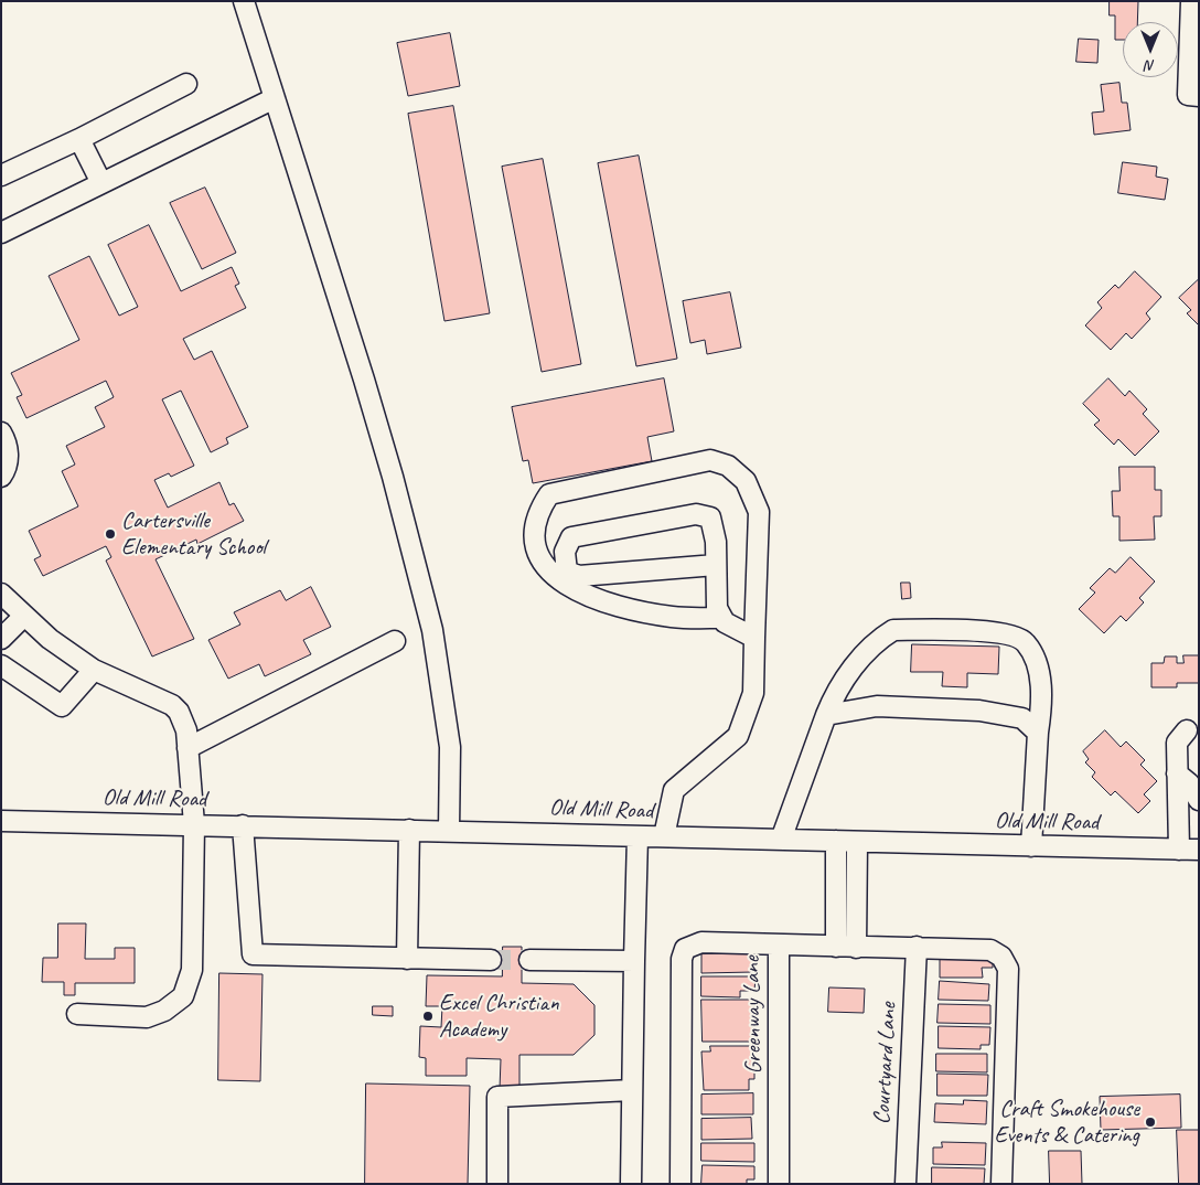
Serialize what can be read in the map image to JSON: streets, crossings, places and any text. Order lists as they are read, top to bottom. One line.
{"streets":{"street":["Old Mill Road","Greenway Lane","Courtyard Lane"]},"places":["Cartersville Elementary School","Excel Christian Academy","Craft Smokehouse Events & Catering"],"north":"bottom"}
